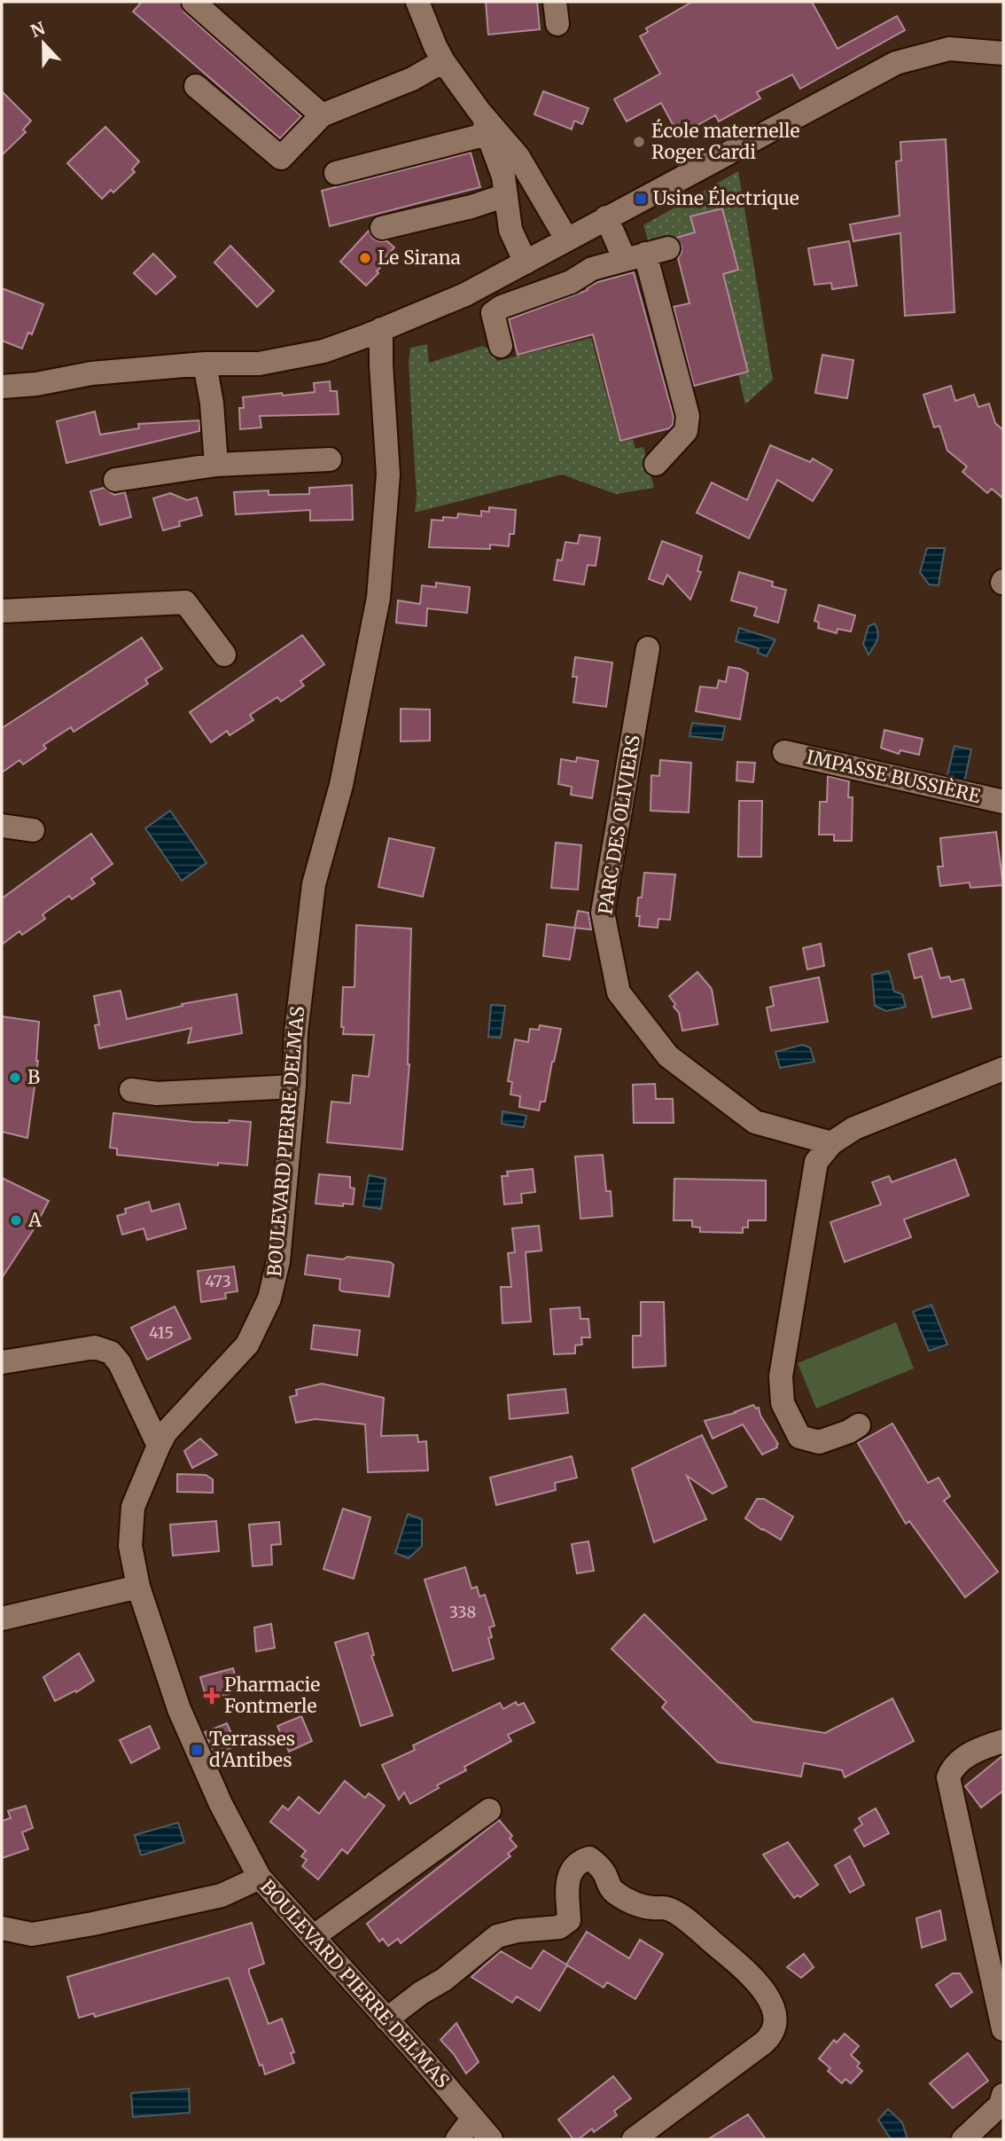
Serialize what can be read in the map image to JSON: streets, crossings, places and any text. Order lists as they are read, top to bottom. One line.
{"streets":{"street":["IMPASSE BUSSIÈRE","PARC DES OLIVIERS","BOULEVARD PIERRE DELMAS"]},"places":{"other":["École maternelle Roger Cardi","Le Sirana","B","A"],"transit":["Usine Électrique","Terrasses d'Antibes"],"health":["Pharmacie Fontmerle"]},"house_numbers":["473","415","338"],"north":"top"}
